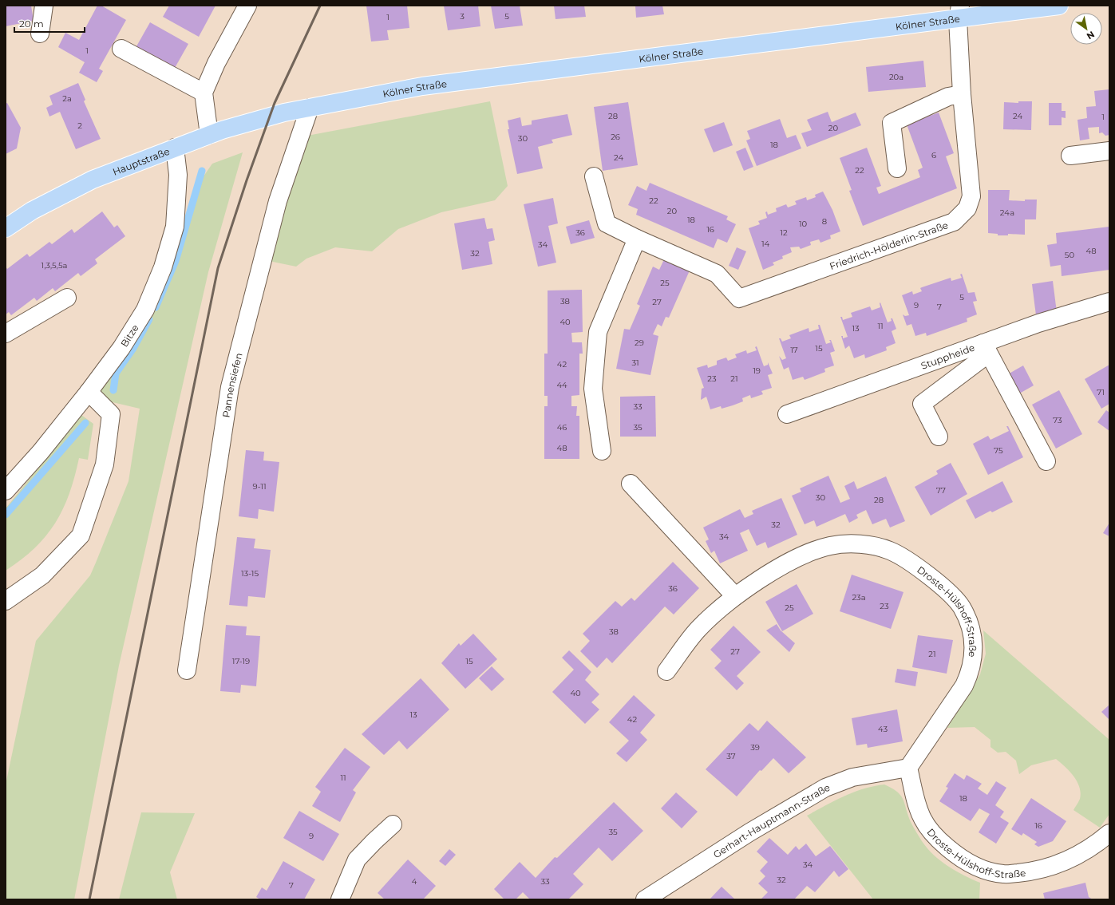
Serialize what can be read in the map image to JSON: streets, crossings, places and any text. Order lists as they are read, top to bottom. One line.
{"streets":{"main road":["Kölner Straße","Hauptstraße"],"street":["Friedrich-Hölderlin-Straße","Bitze","Stuppheide","Pannensiefen","Droste-Hülshoff-Straße","Gerhart-Hauptmann-Straße"]},"crossings":[["Kölner Straße","Hauptstraße"],["Kölner Straße","Friedrich-Hölderlin-Straße"],["Kölner Straße","Pannensiefen"],["Hauptstraße","Bitze"],["Droste-Hülshoff-Straße","Gerhart-Hauptmann-Straße"]],"house_numbers":["3","5","1","1","20a","2a","28","24","1","2","20","26","30","18","6","24","22","22","20","24a","18","8","10","16","36","12","14","34","48","32","50","1,3,5,5a","25","5","38","27","9","7","40","11","13","29","15","17","31","42","19","23","21","44","71","33","73","46","35","48","75","9-11","77","30","28","32","34","13-15","36","23a","23","25","38","27","21","17-19","15","40","13","42","43","39","37","11","18","16","35","9","34","32","4","33","7"],"scale_bar":"20 m","north":"bottom right"}
